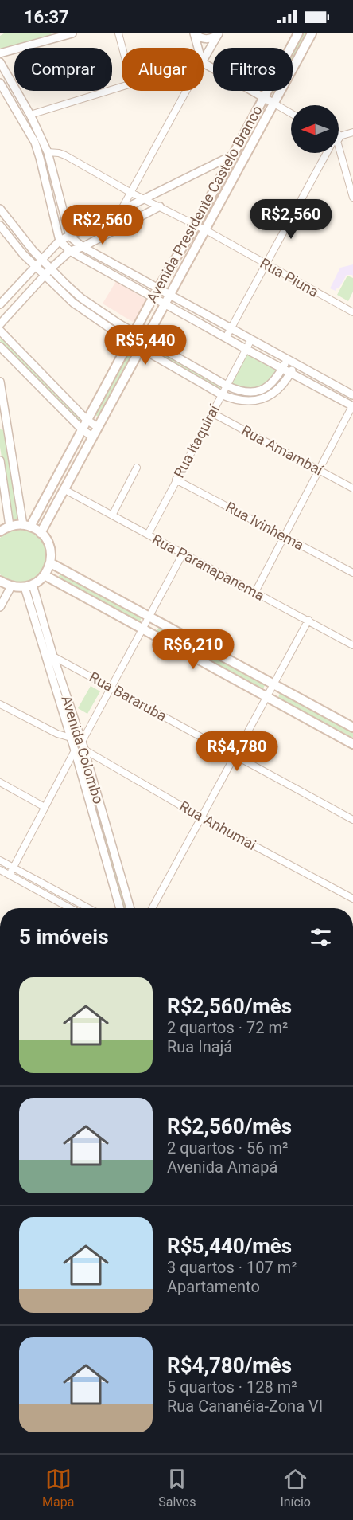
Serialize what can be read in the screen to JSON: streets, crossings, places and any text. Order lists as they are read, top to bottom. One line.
{"streets":{"main road":["Avenida Presidente Castelo Branco"],"street":["Rua Piuna","Rua Itaquiraí","Rua Amambaí","Rua Ivinhema","Rua Paranapanema","Rua Bararuba","Avenida Colombo","Rua Anhumai"]},"crossings":[["Avenida Presidente Castelo Branco","Rua Piuna"],["Avenida Presidente Castelo Branco","Rua Paranapanema"],["Rua Itaquiraí","Rua Amambaí"],["Rua Itaquiraí","Rua Ivinhema"],["Rua Itaquiraí","Rua Paranapanema"],["Rua Bararuba","Avenida Colombo"],["Avenida Colombo","Rua Anhumai"]],"north":"left","page":{"status":"16:37","chip":["Comprar","Alugar","Filtros"],"price":["R$2,560","R$2,560","R$5,440","R$6,210","R$4,780"],"heading":"5 imóveis","list":[{"name":"R$2,560/mês","note":"2 quartos · 72 m² · Rua Inajá"},{"name":"R$2,560/mês","note":"2 quartos · 56 m² · Avenida Amapá"},{"name":"R$5,440/mês","note":"3 quartos · 107 m² · Apartamento"},{"name":"R$4,780/mês","note":"5 quartos · 128 m² · Rua Cananéia-Zona VI"}],"tabs":["Mapa","Salvos","Início"]}}
